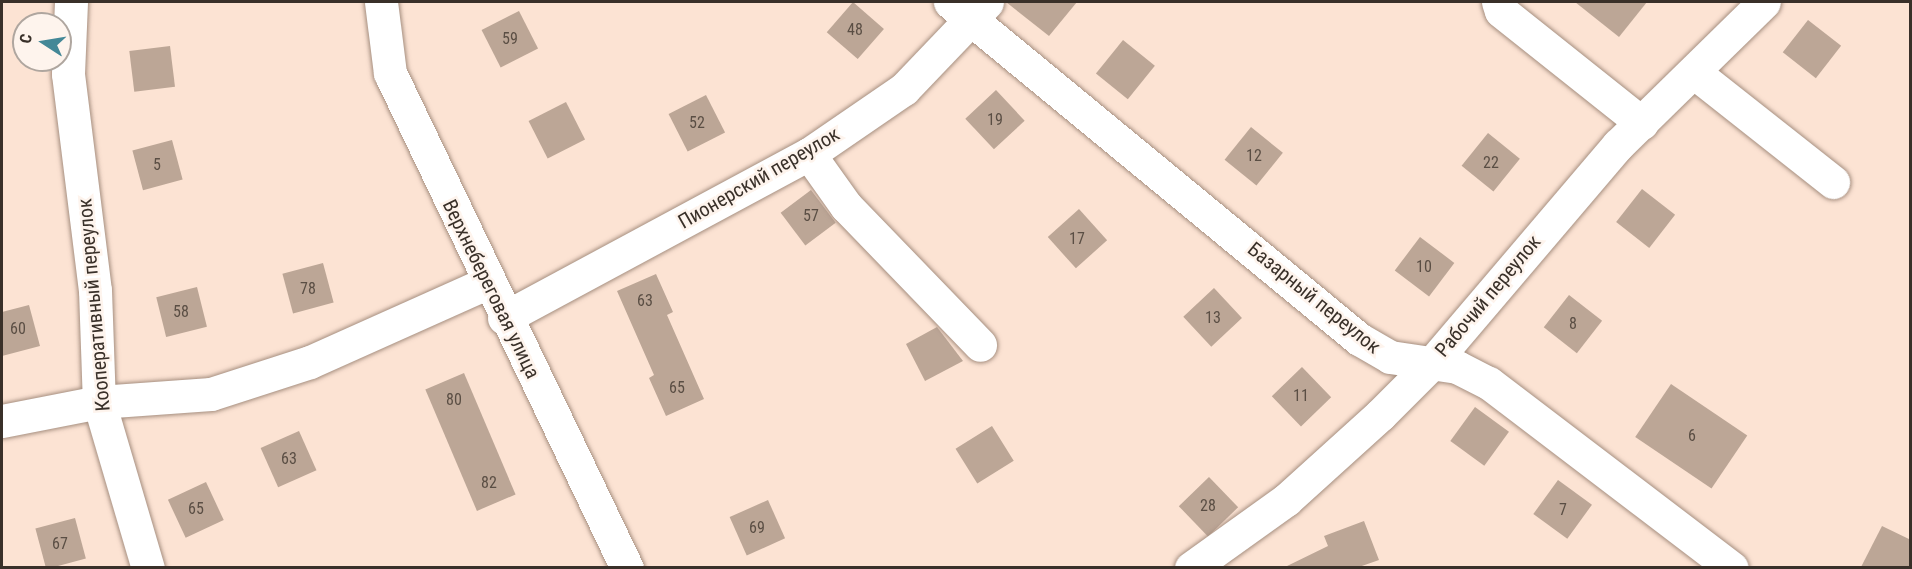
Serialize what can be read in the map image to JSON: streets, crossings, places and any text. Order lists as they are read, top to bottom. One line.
{"streets":{"street":["Пионерский переулок","Верхнебереговая улица","Рабочий переулок","Базарный переулок","Кооперативный переулок"]},"crossings":[["Пионерский переулок","Верхнебереговая улица"],["Пионерский переулок","Базарный переулок"],["Рабочий переулок","Базарный переулок"]],"house_numbers":["48","59","19","52","12","22","5","57","17","10","78","63","58","13","8","60","65","11","80","6","63","82","28","65","7","69","67"],"north":"left"}
